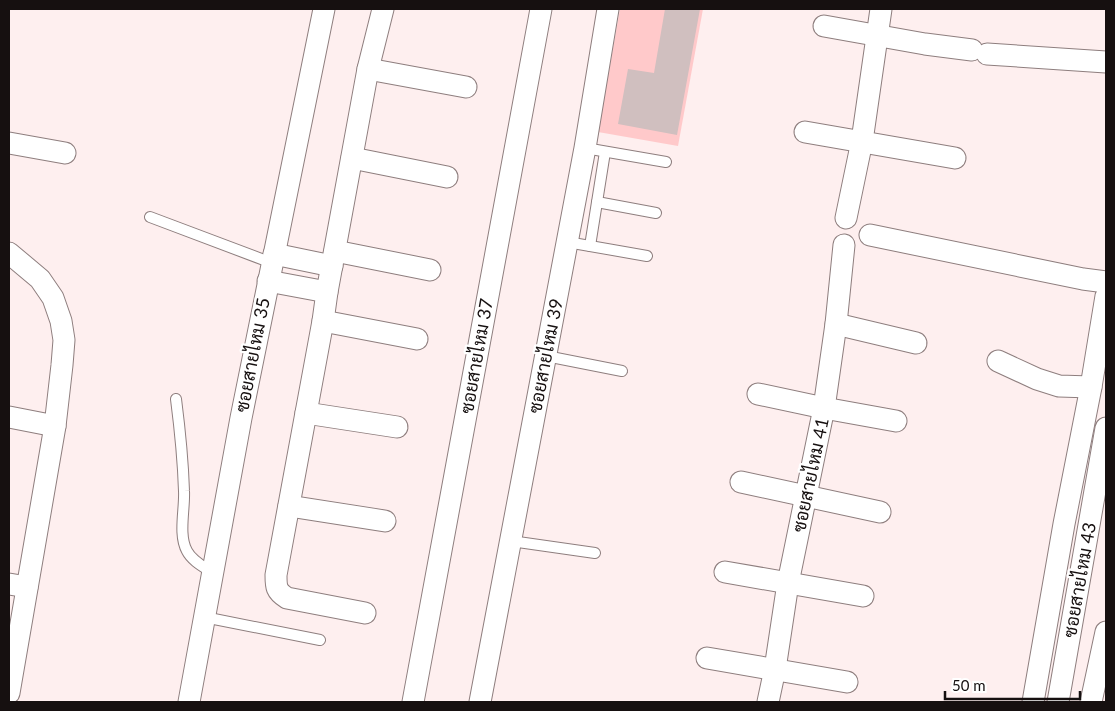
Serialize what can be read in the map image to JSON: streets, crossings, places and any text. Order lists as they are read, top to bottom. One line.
{"streets":{"street":["ซอยสายไหม 35","ซอยสายไหม 37","ซอยสายไหม 39","ซอยสายไหม 41","ซอยสายไหม 43"]},"scale_bar":"50 m"}
